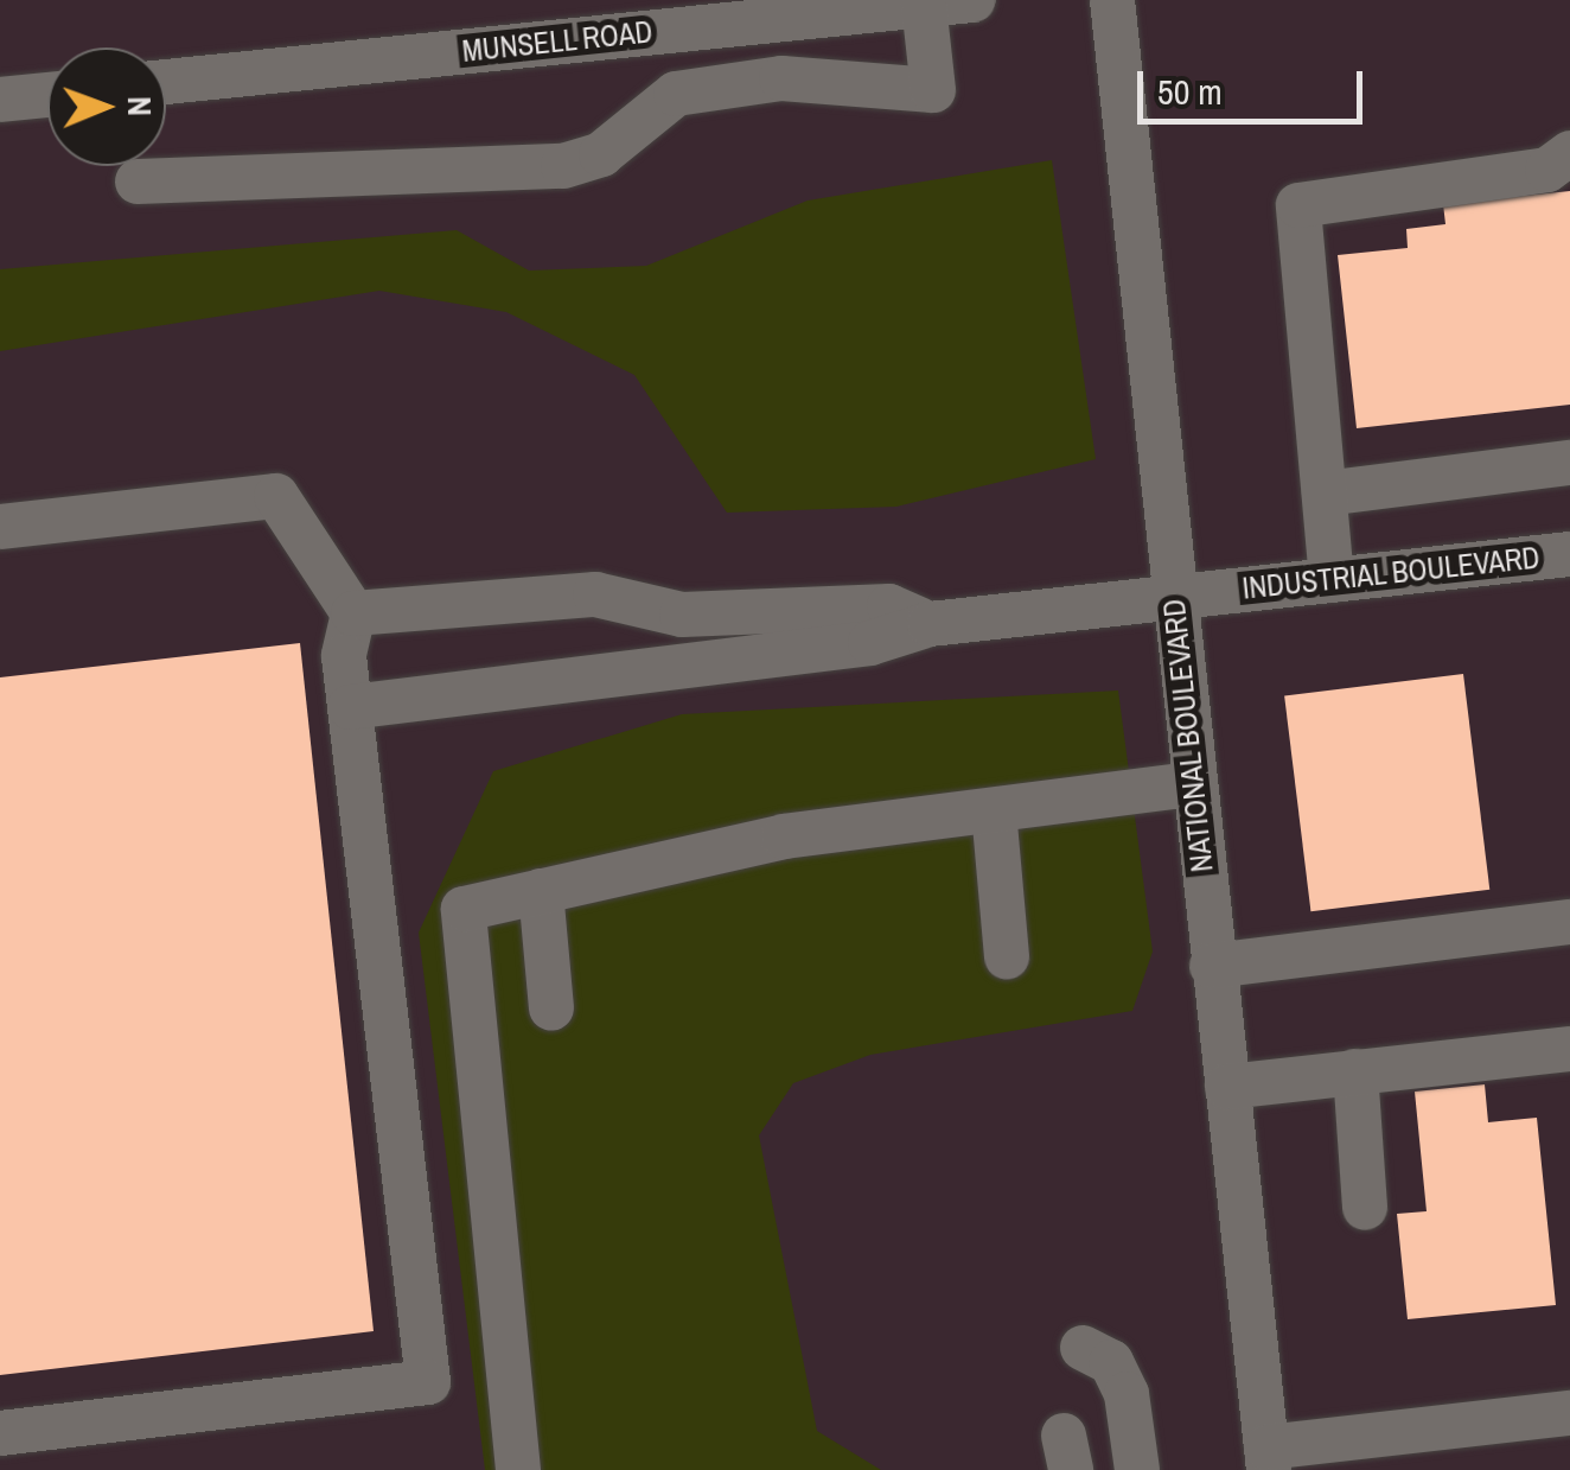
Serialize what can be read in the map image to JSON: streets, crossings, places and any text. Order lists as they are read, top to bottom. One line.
{"streets":{"street":["MUNSELL ROAD","INDUSTRIAL BOULEVARD","NATIONAL BOULEVARD"]},"crossings":[["INDUSTRIAL BOULEVARD","NATIONAL BOULEVARD"]],"scale_bar":"50 m","north":"right"}
